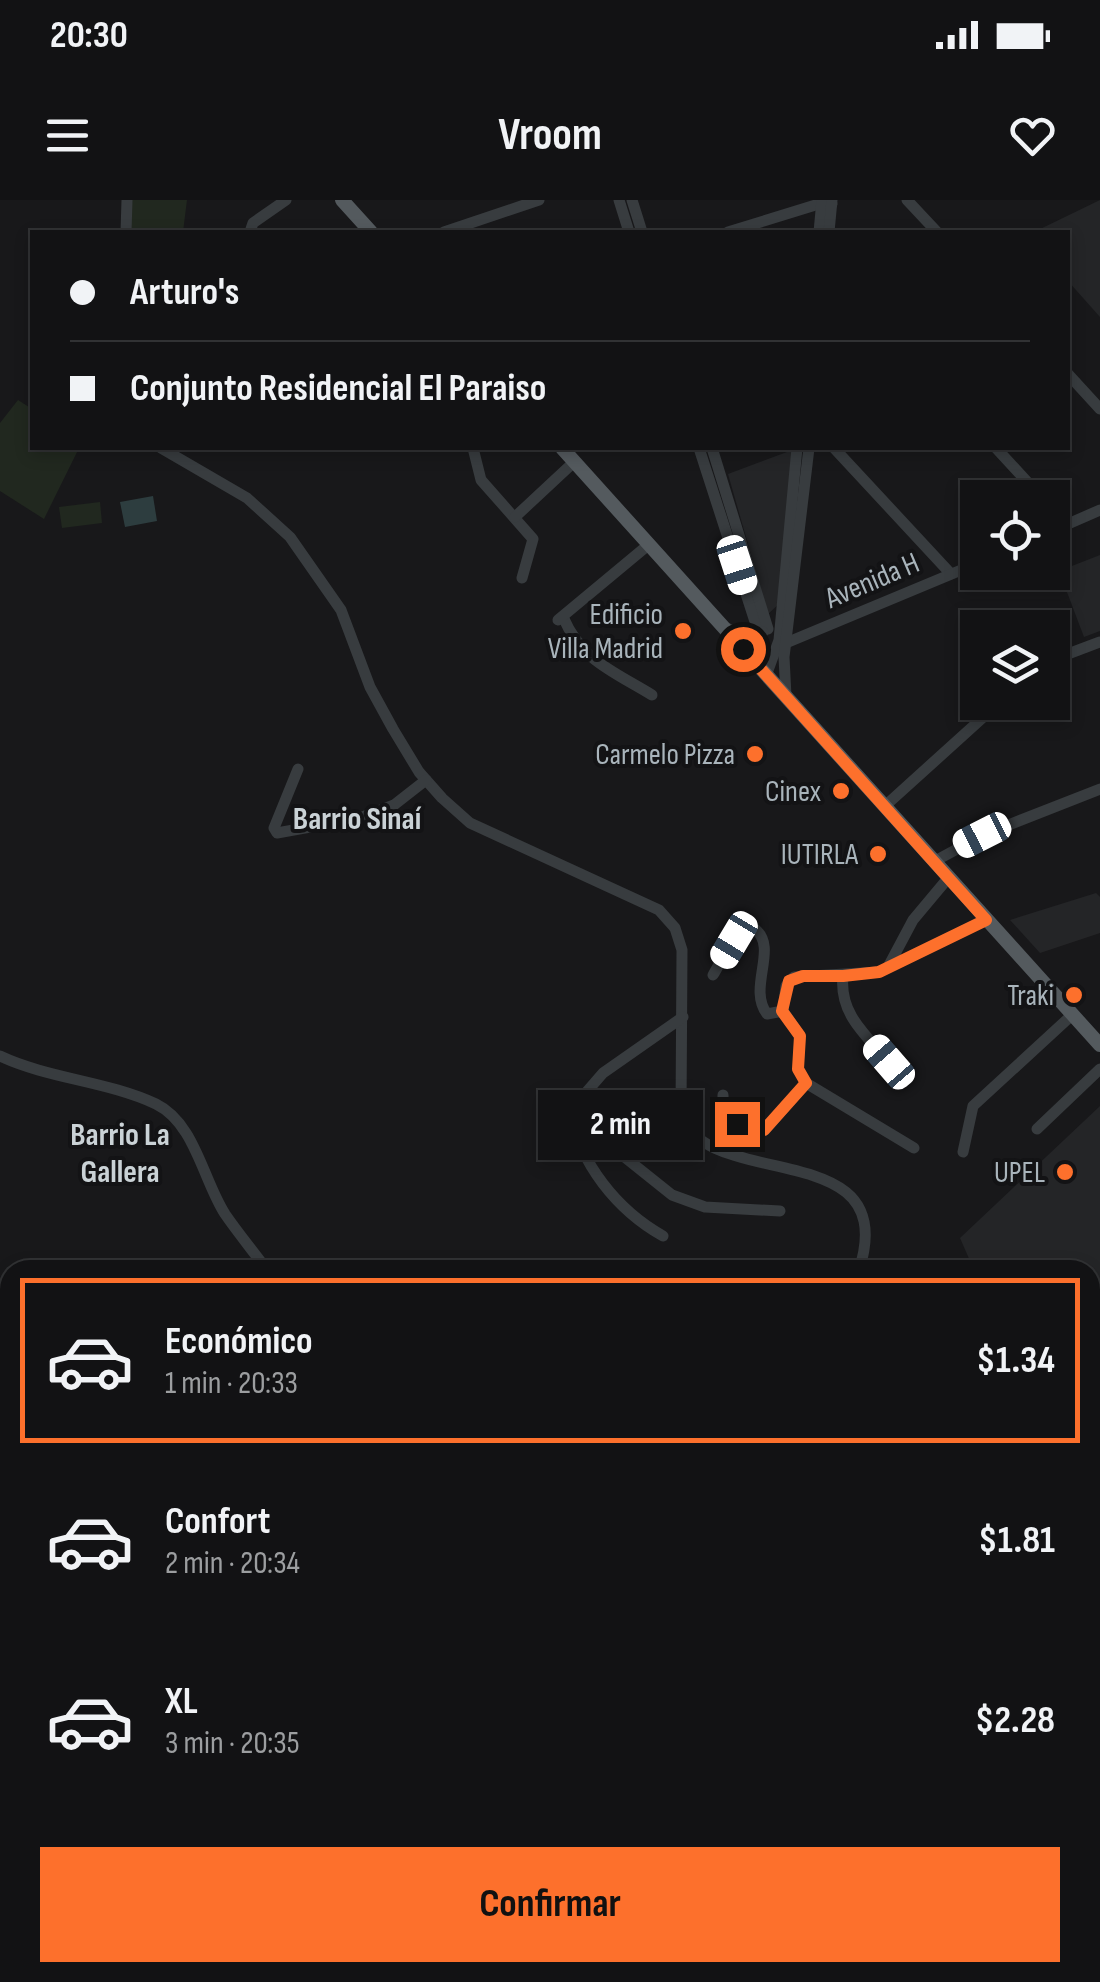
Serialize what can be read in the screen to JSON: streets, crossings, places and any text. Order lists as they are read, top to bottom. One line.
{"streets":{"street":["Avenida H"]},"districts":["Barrio Sinaí","Barrio La Gallera"],"places":["Edificio Villa Madrid","Carmelo Pizza","Cinex","IUTIRLA","Traki","UPEL"],"page":{"status":"20:30","header":"Vroom","banner":["Arturo's","Conjunto Residencial El Paraiso"],"bubble":"2 min","list":[{"name":"Económico","note":"1 min · 20:33","value":"$1.34"},{"name":"Confort","note":"2 min · 20:34","value":"$1.81"},{"name":"XL","note":"3 min · 20:35","value":"$2.28"}],"buttons":"Confirmar"}}
